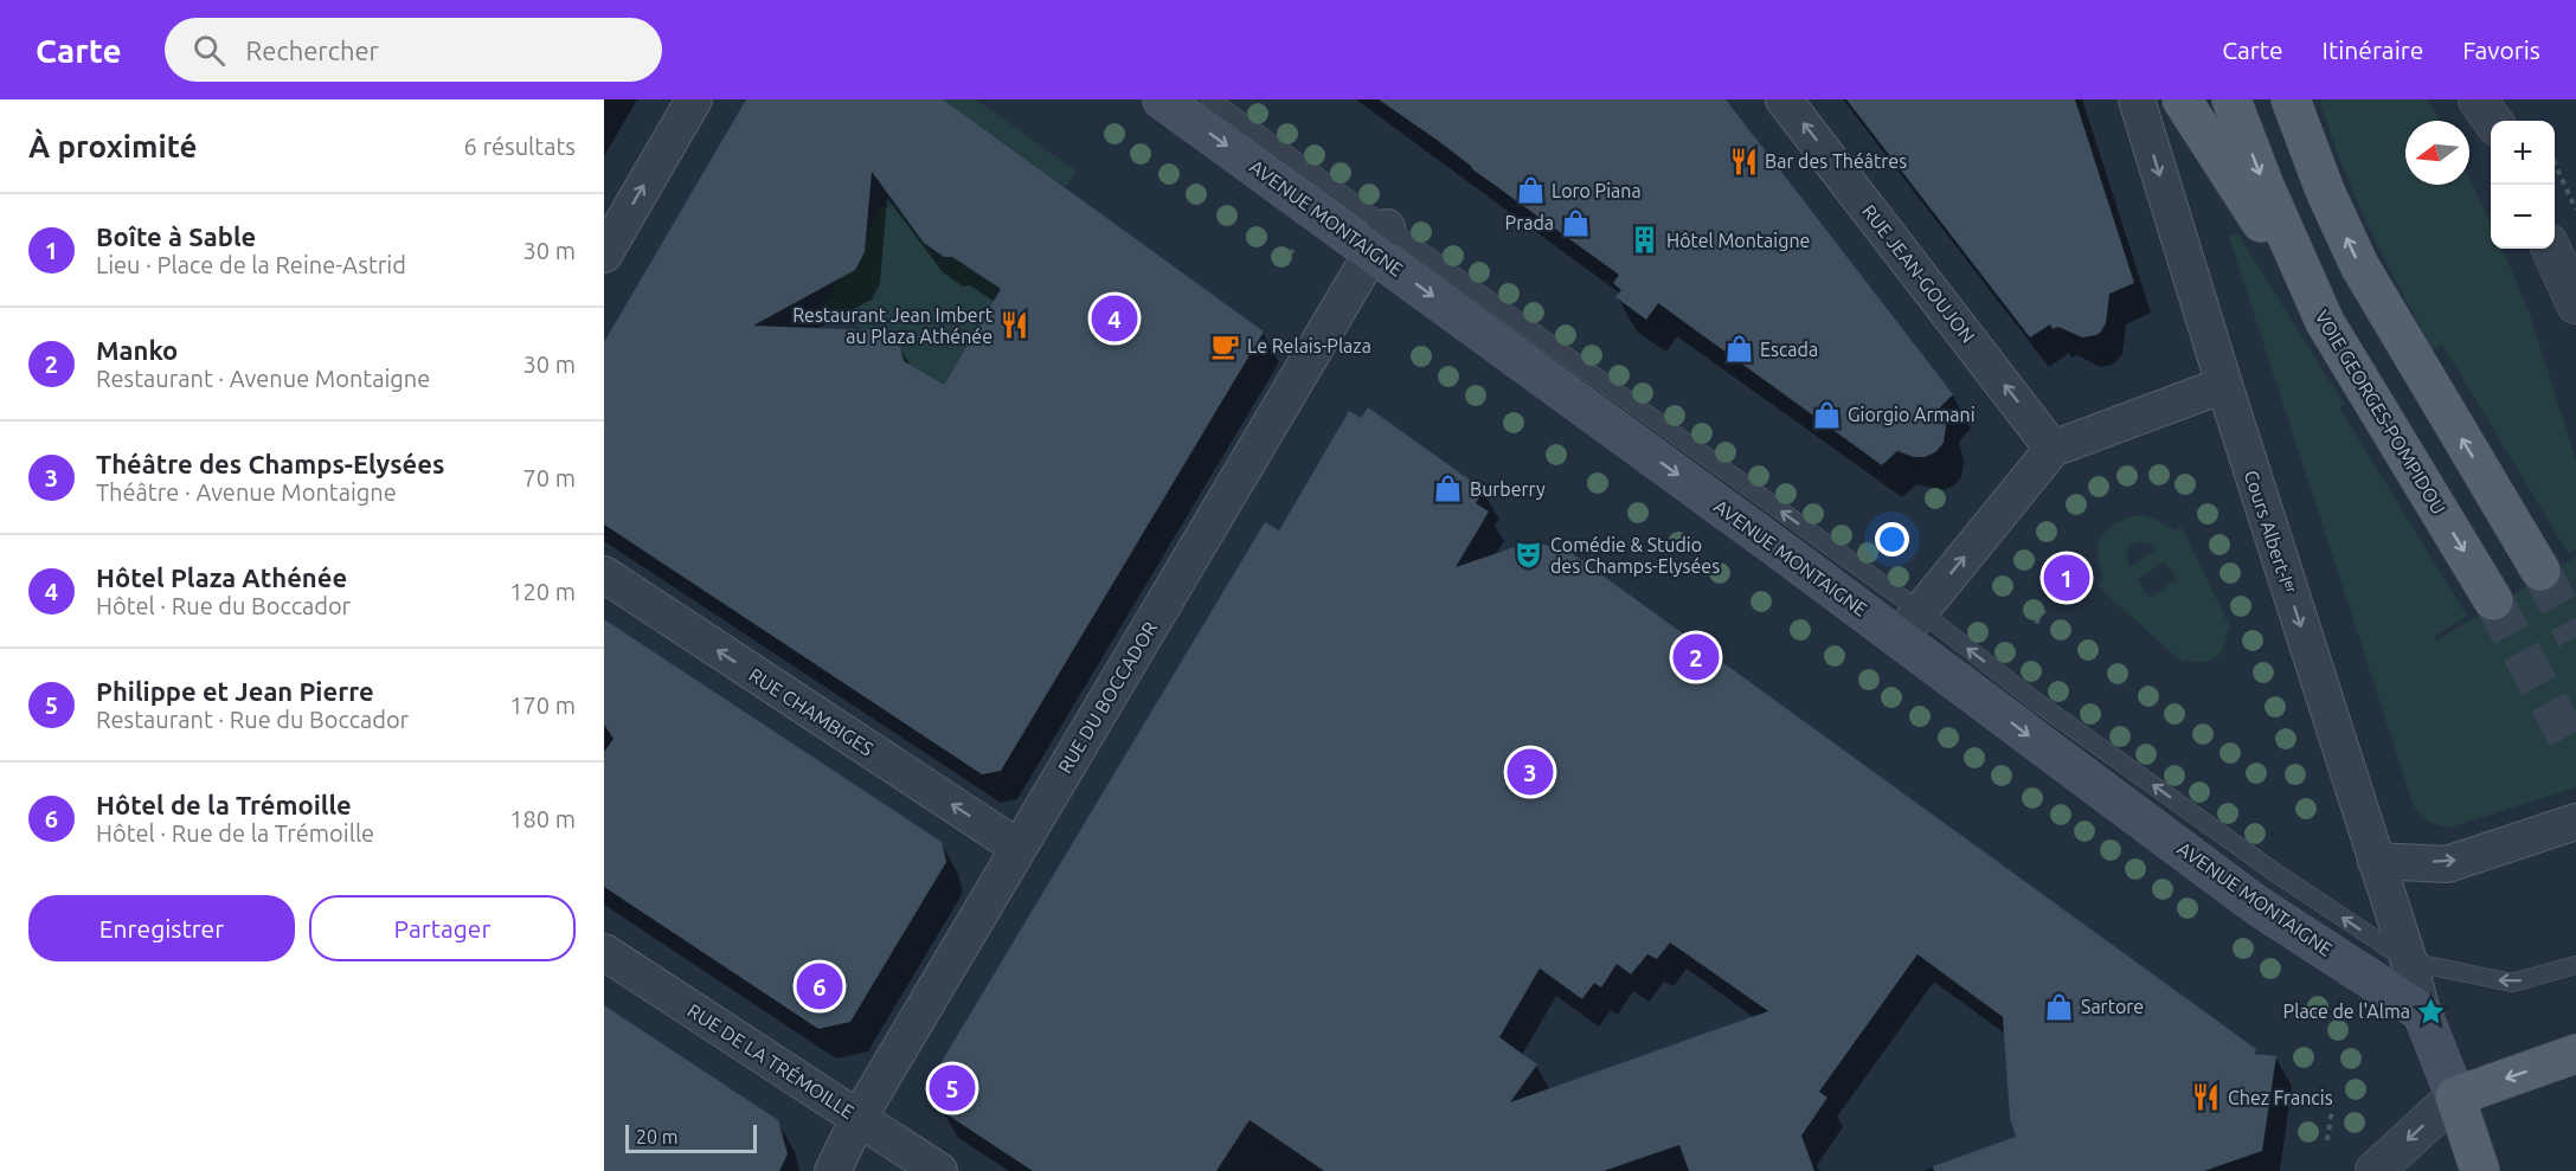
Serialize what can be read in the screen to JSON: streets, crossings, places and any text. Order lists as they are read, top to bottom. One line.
{"streets":{"main road":["AVENUE MONTAIGNE","VOIE GEORGES-POMPIDOU"],"street":["RUE JEAN-GOUJON","Cours Albert-Iᵉʳ","RUE DU BOCCADOR","RUE CHAMBIGES","RUE DE LA TRÉMOILLE"]},"crossings":[["AVENUE MONTAIGNE","Cours Albert-Iᵉʳ"],["AVENUE MONTAIGNE","RUE DU BOCCADOR"],["RUE DU BOCCADOR","RUE CHAMBIGES"],["RUE DU BOCCADOR","RUE DE LA TRÉMOILLE"]],"one_way":["RUE JEAN-GOUJON","Cours Albert-Iᵉʳ","RUE CHAMBIGES"],"places":{"restaurant":["Bar des Théâtres","Restaurant Jean Imbert au Plaza Athénée","Chez Francis"],"shop":["Loro Piana","Prada","Escada","Giorgio Armani","Burberry","Sartore"],"building":["Hôtel Montaigne"],"cafe":["Le Relais-Plaza"],"theatre":["Comédie & Studio des Champs-Elysées"],"place":["Place de l'Alma"]},"scale_bar":"20 m","north":"left","page":{"header":"Carte","search":"Rechercher","nav":["Carte","Itinéraire","Favoris"],"heading":["À proximité","6 résultats"],"map_buttons":["+","−"],"list":[{"mark":"1","name":"Boîte à Sable","note":"Lieu · Place de la Reine-Astrid","value":"30 m"},{"mark":"2","name":"Manko","note":"Restaurant · Avenue Montaigne","value":"30 m"},{"mark":"3","name":"Théâtre des Champs-Elysées","note":"Théâtre · Avenue Montaigne","value":"70 m"},{"mark":"4","name":"Hôtel Plaza Athénée","note":"Hôtel · Rue du Boccador","value":"120 m"},{"mark":"5","name":"Philippe et Jean Pierre","note":"Restaurant · Rue du Boccador","value":"170 m"},{"mark":"6","name":"Hôtel de la Trémoille","note":"Hôtel · Rue de la Trémoille","value":"180 m"}],"pins":["4","1","2","3","6","5"],"buttons":["Enregistrer","Partager"],"scale":"20 m"}}
